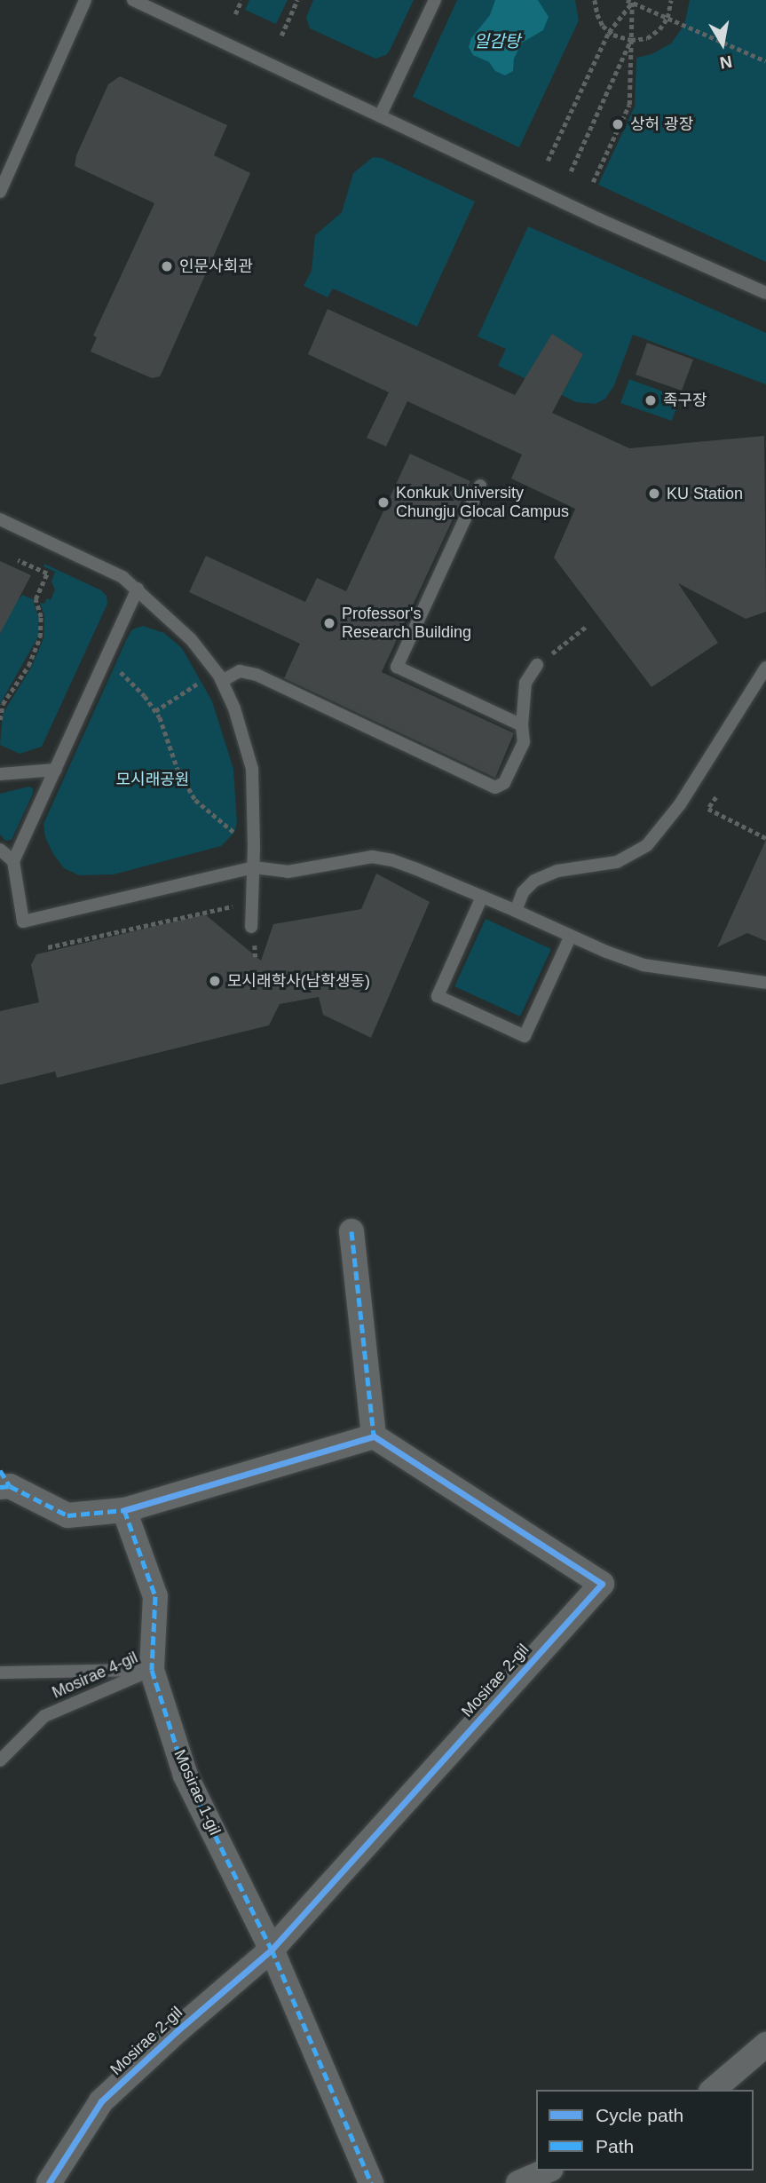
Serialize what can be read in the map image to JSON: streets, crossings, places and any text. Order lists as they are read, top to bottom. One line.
{"streets":{"street":["Mosirae 2-gil","Mosirae 1-gil"],"lane":["Mosirae 4-gil"]},"crossings":[["Mosirae 4-gil","Mosirae 1-gil"],["Mosirae 2-gil","Mosirae 1-gil"]],"water":["일감탕"],"parks":["모시래공원"],"places":["상허 광장","인문사회관","족구장","KU Station","Konkuk University Chungju Glocal Campus","Professor's Research Building","모시래학사(남학생동)"],"legend":["Cycle path","Path"],"north":"bottom"}
